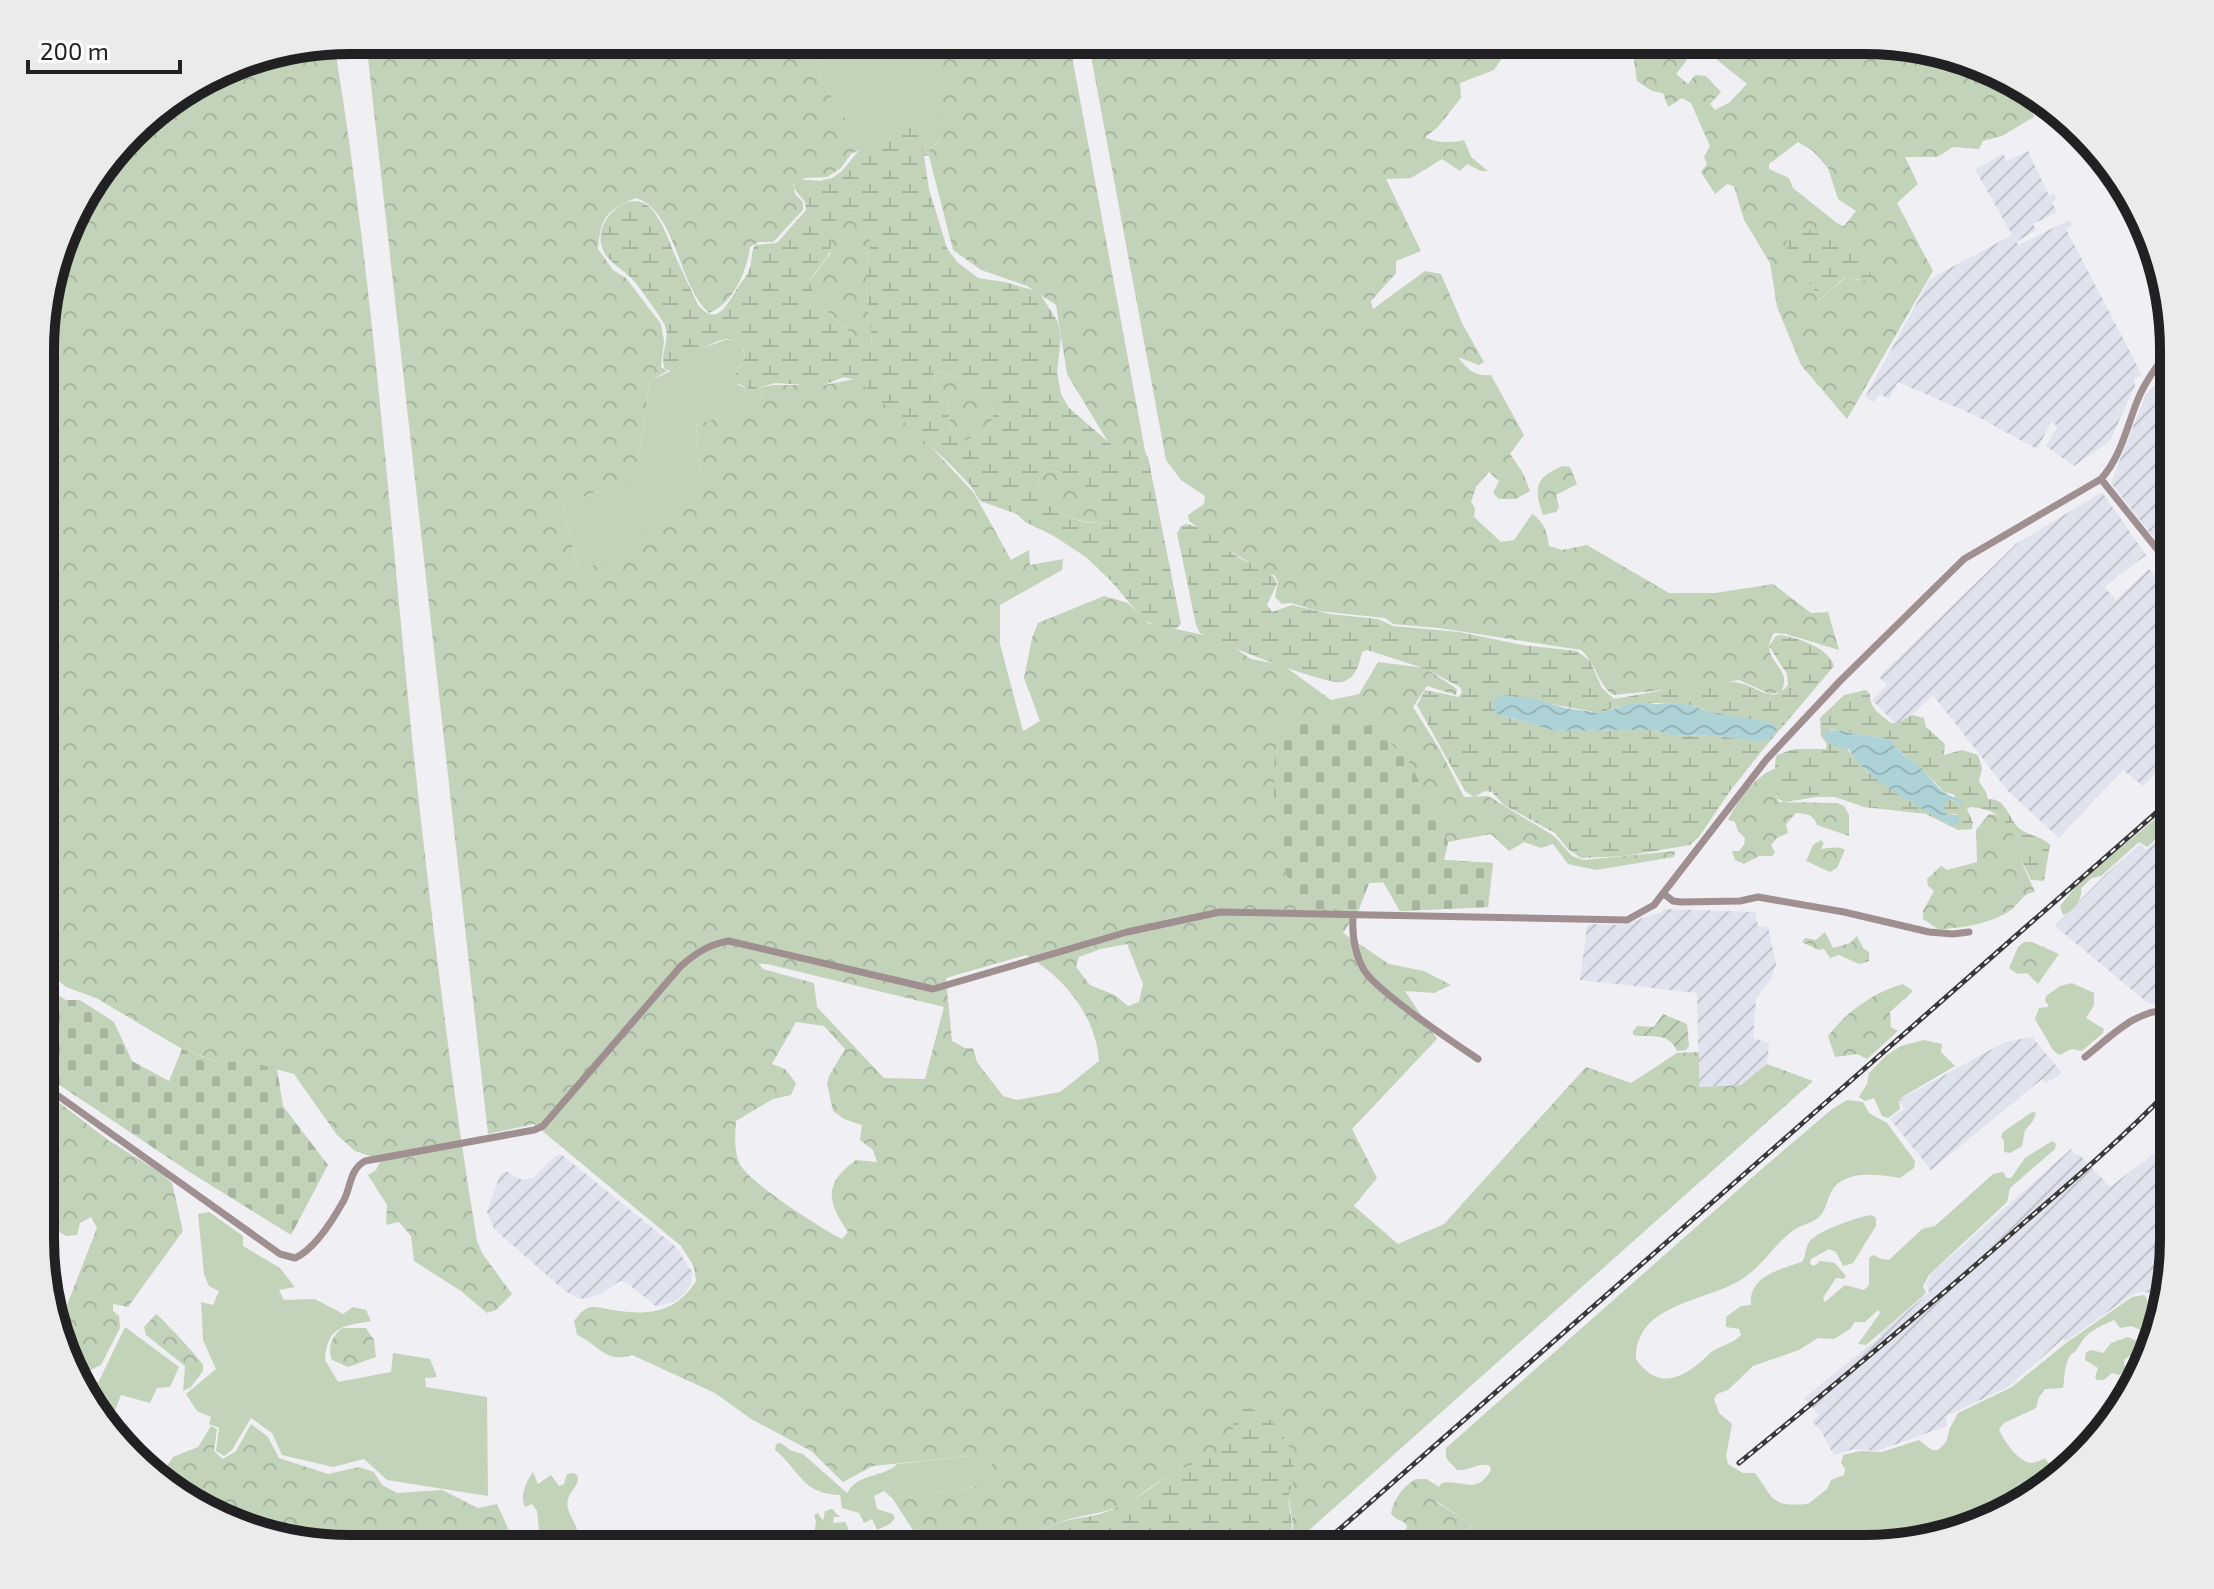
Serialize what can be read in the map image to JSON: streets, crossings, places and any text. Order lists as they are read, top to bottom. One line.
{"scale_bar":"200 m"}
